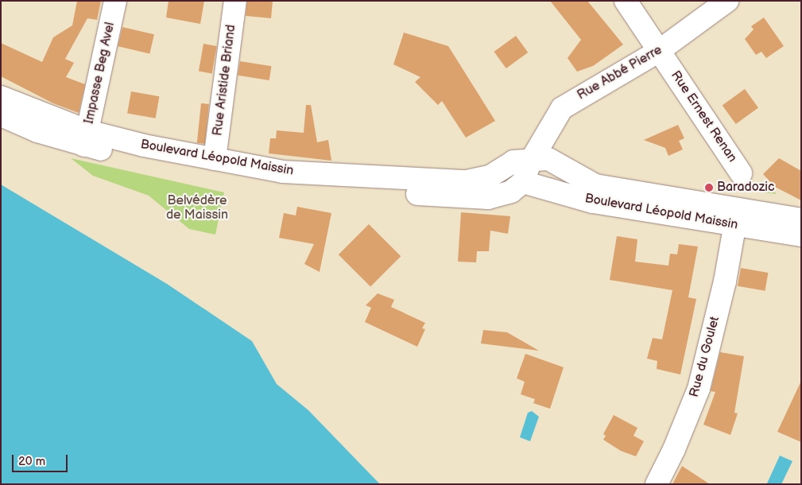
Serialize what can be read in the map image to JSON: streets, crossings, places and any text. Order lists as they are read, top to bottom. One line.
{"streets":{"street":["Impasse Beg Avel","Rue Abbé Pierre","Rue Aristide Briand","Rue Ernest Renan","Boulevard Léopold Maissin","Rue du Goulet"]},"crossings":[["Impasse Beg Avel","Boulevard Léopold Maissin"],["Rue Abbé Pierre","Rue Ernest Renan"],["Rue Abbé Pierre","Boulevard Léopold Maissin"],["Rue Aristide Briand","Boulevard Léopold Maissin"],["Boulevard Léopold Maissin","Rue du Goulet"]],"parks":["Belvédère de Maissin"],"places":["Baradozic"],"scale_bar":"20 m"}
